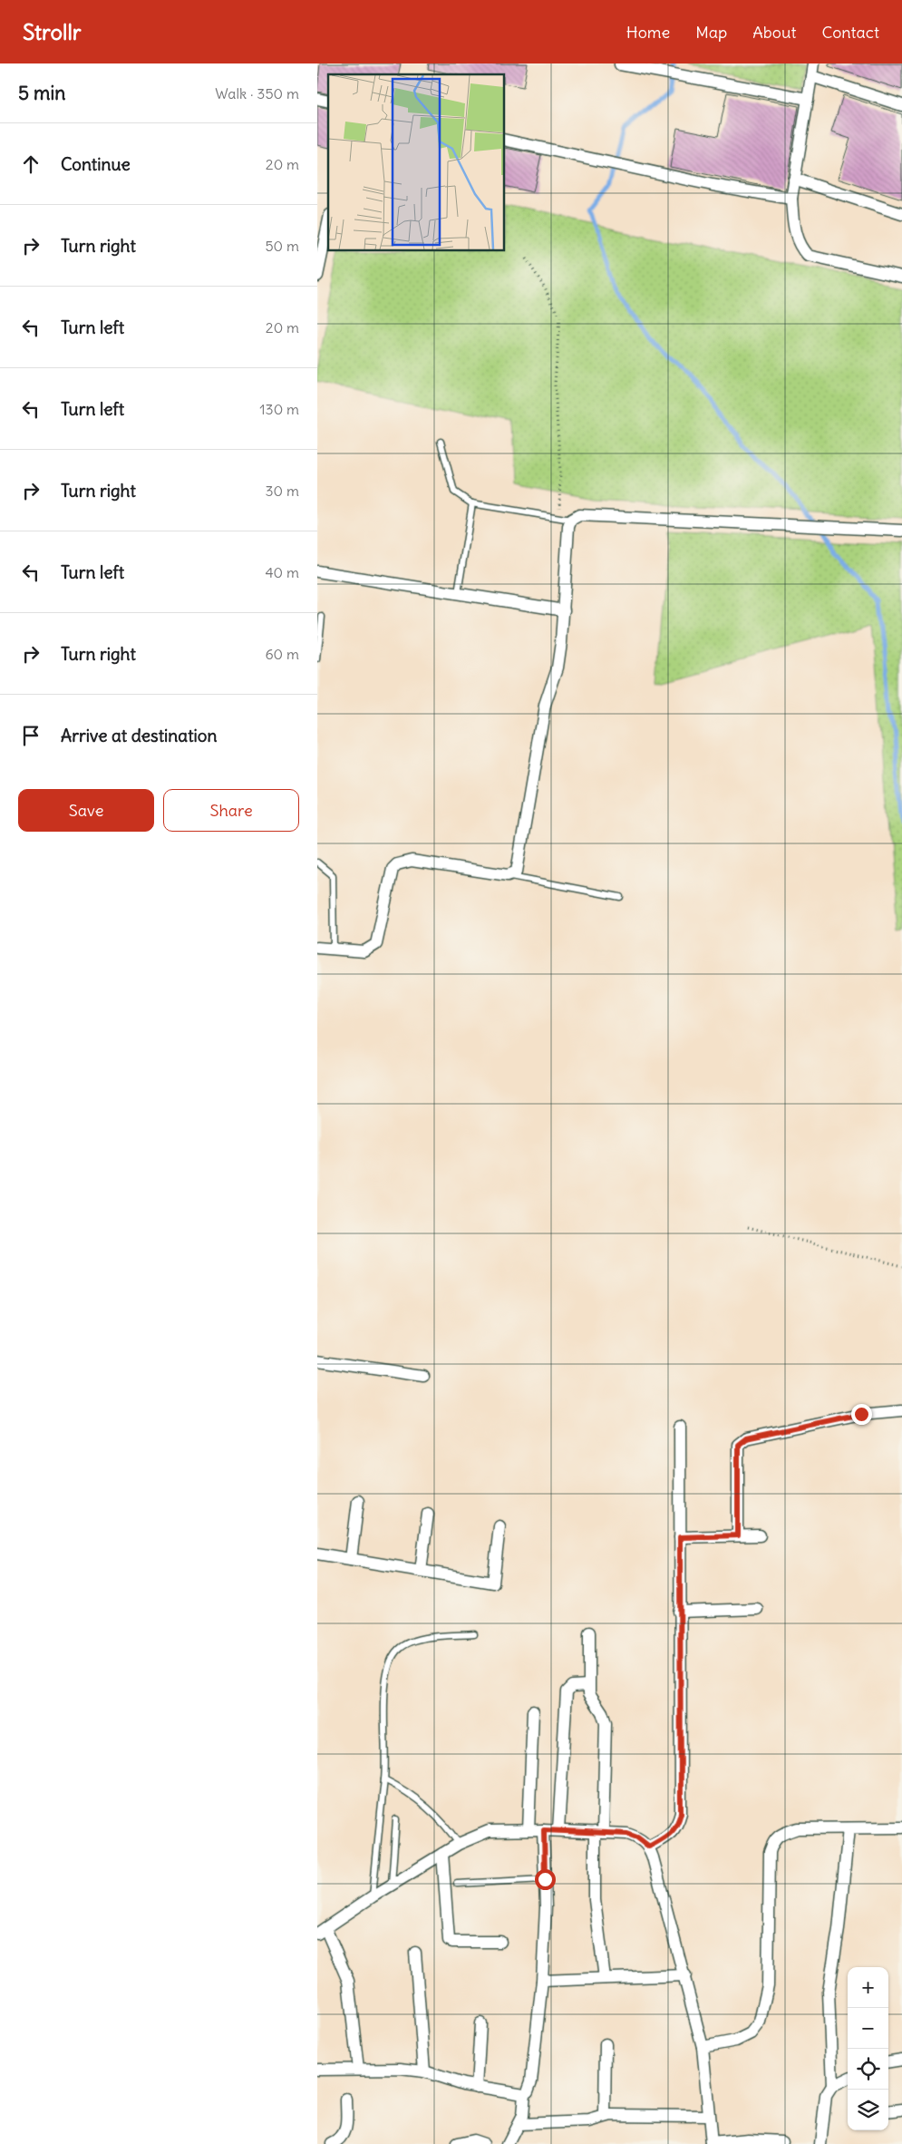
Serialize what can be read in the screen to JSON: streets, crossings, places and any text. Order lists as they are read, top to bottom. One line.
{"page":{"header":"Strollr","nav":["Home","Map","About","Contact"],"heading":["5 min","Walk · 350 m"],"list":[["Continue","20 m"],["Turn right","50 m"],["Turn left","20 m"],["Turn left","130 m"],["Turn right","30 m"],["Turn left","40 m"],["Turn right","60 m"],"Arrive at destination"],"buttons":["Save","Share"],"map_buttons":["+","−"]}}
